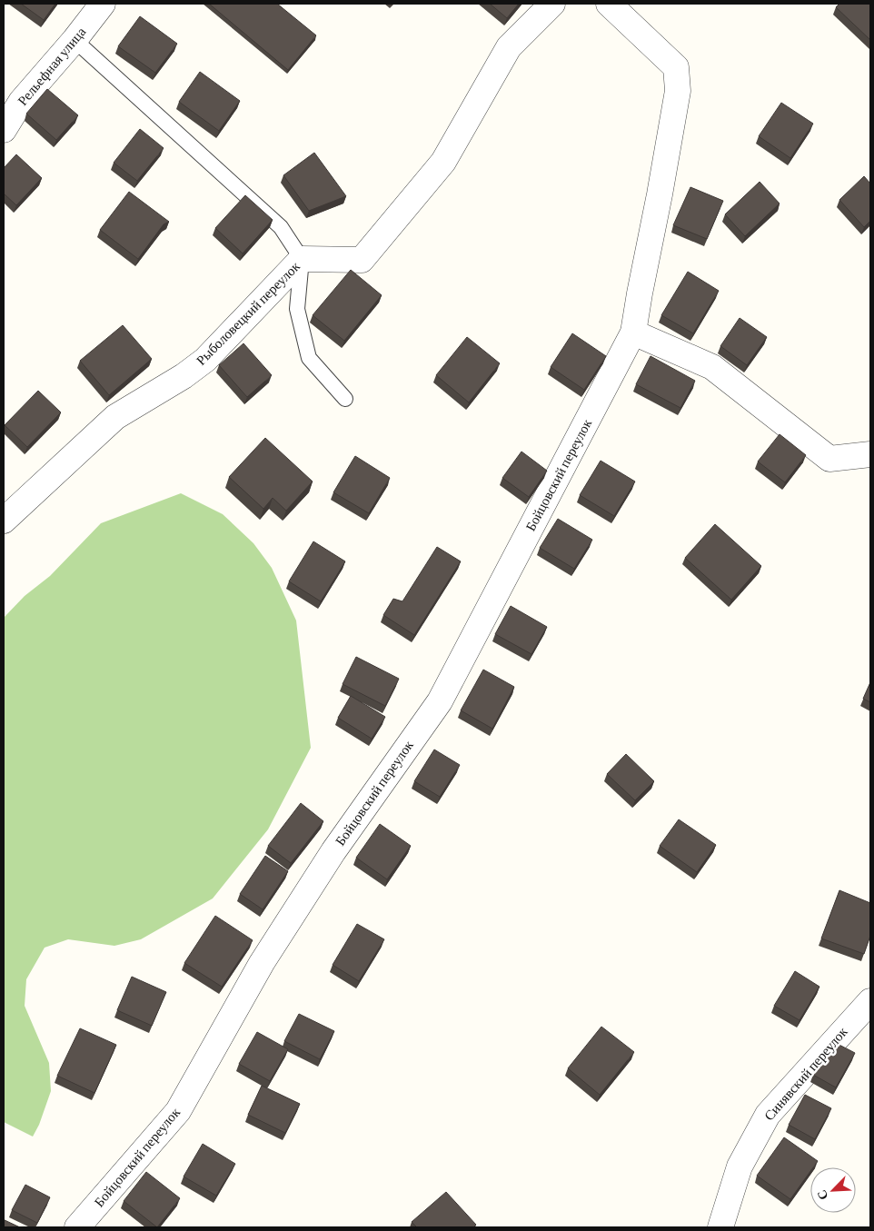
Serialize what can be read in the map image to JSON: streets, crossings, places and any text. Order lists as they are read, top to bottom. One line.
{"streets":{"street":["Рельефная улица","Рыболовецкий переулок","Бойцовский переулок","Синявский переулок"]},"north":"bottom left"}
